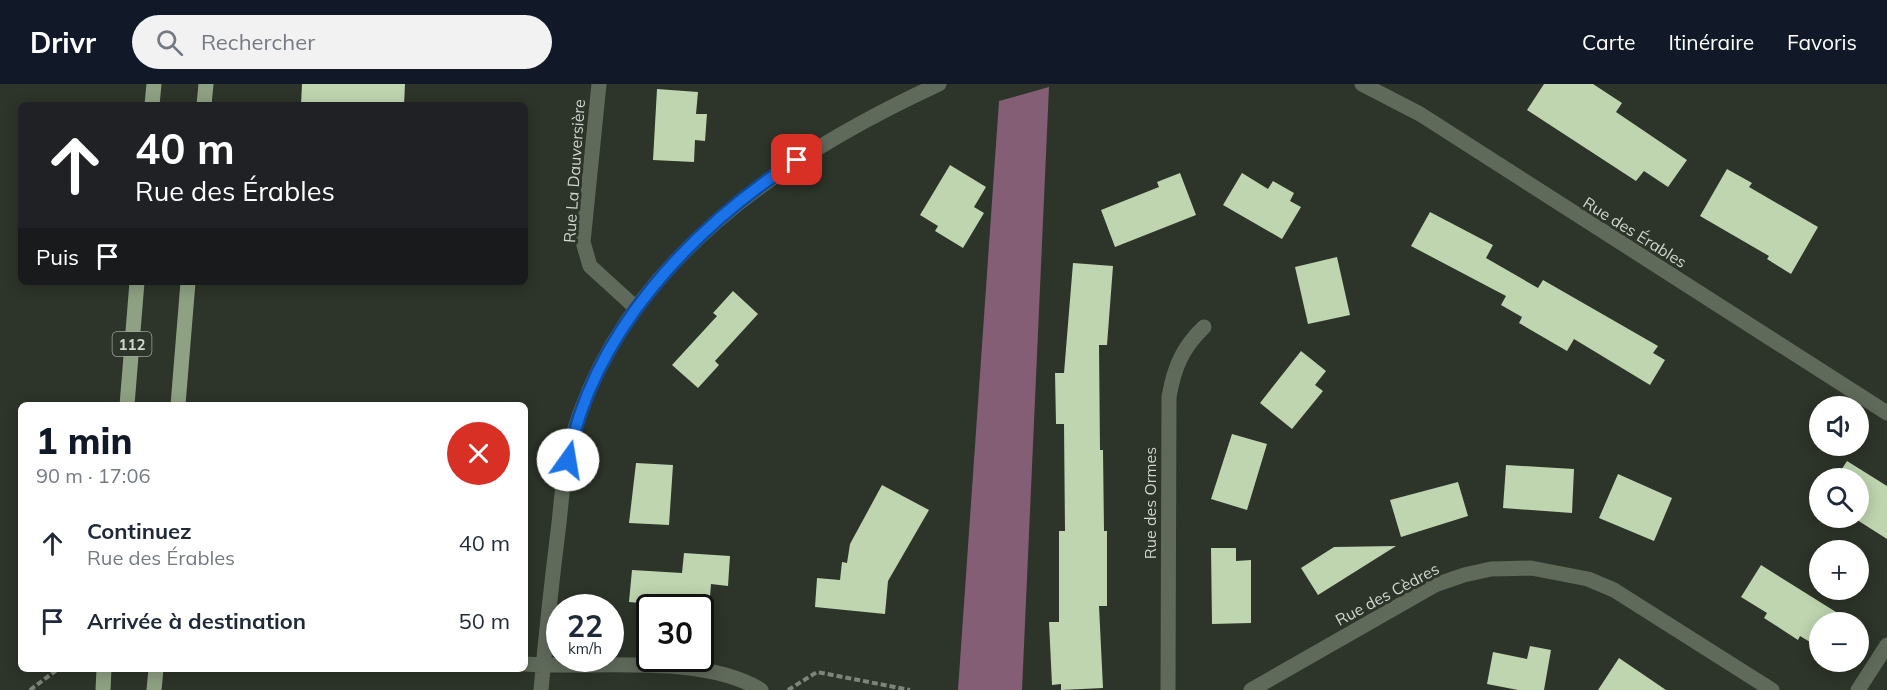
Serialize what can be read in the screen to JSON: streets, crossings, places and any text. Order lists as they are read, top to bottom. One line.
{"streets":{"main road":["112"],"street":["Rue La Dauversière","Rue des Érables","Rue des Ormes","Rue des Cèdres"]},"page":{"header":"Drivr","search":"Rechercher","nav":["Carte","Itinéraire","Favoris"],"turn":["40 m","Rue des Érables"],"then":"Puis","map_buttons":["+","−"],"heading":["1 min","90 m · 17:06"],"list":[{"name":"Continuez","note":"Rue des Érables","value":"40 m"},{"name":"Arrivée à destination","value":"50 m"}],"speed":"22 km/h","limit":"30"}}
